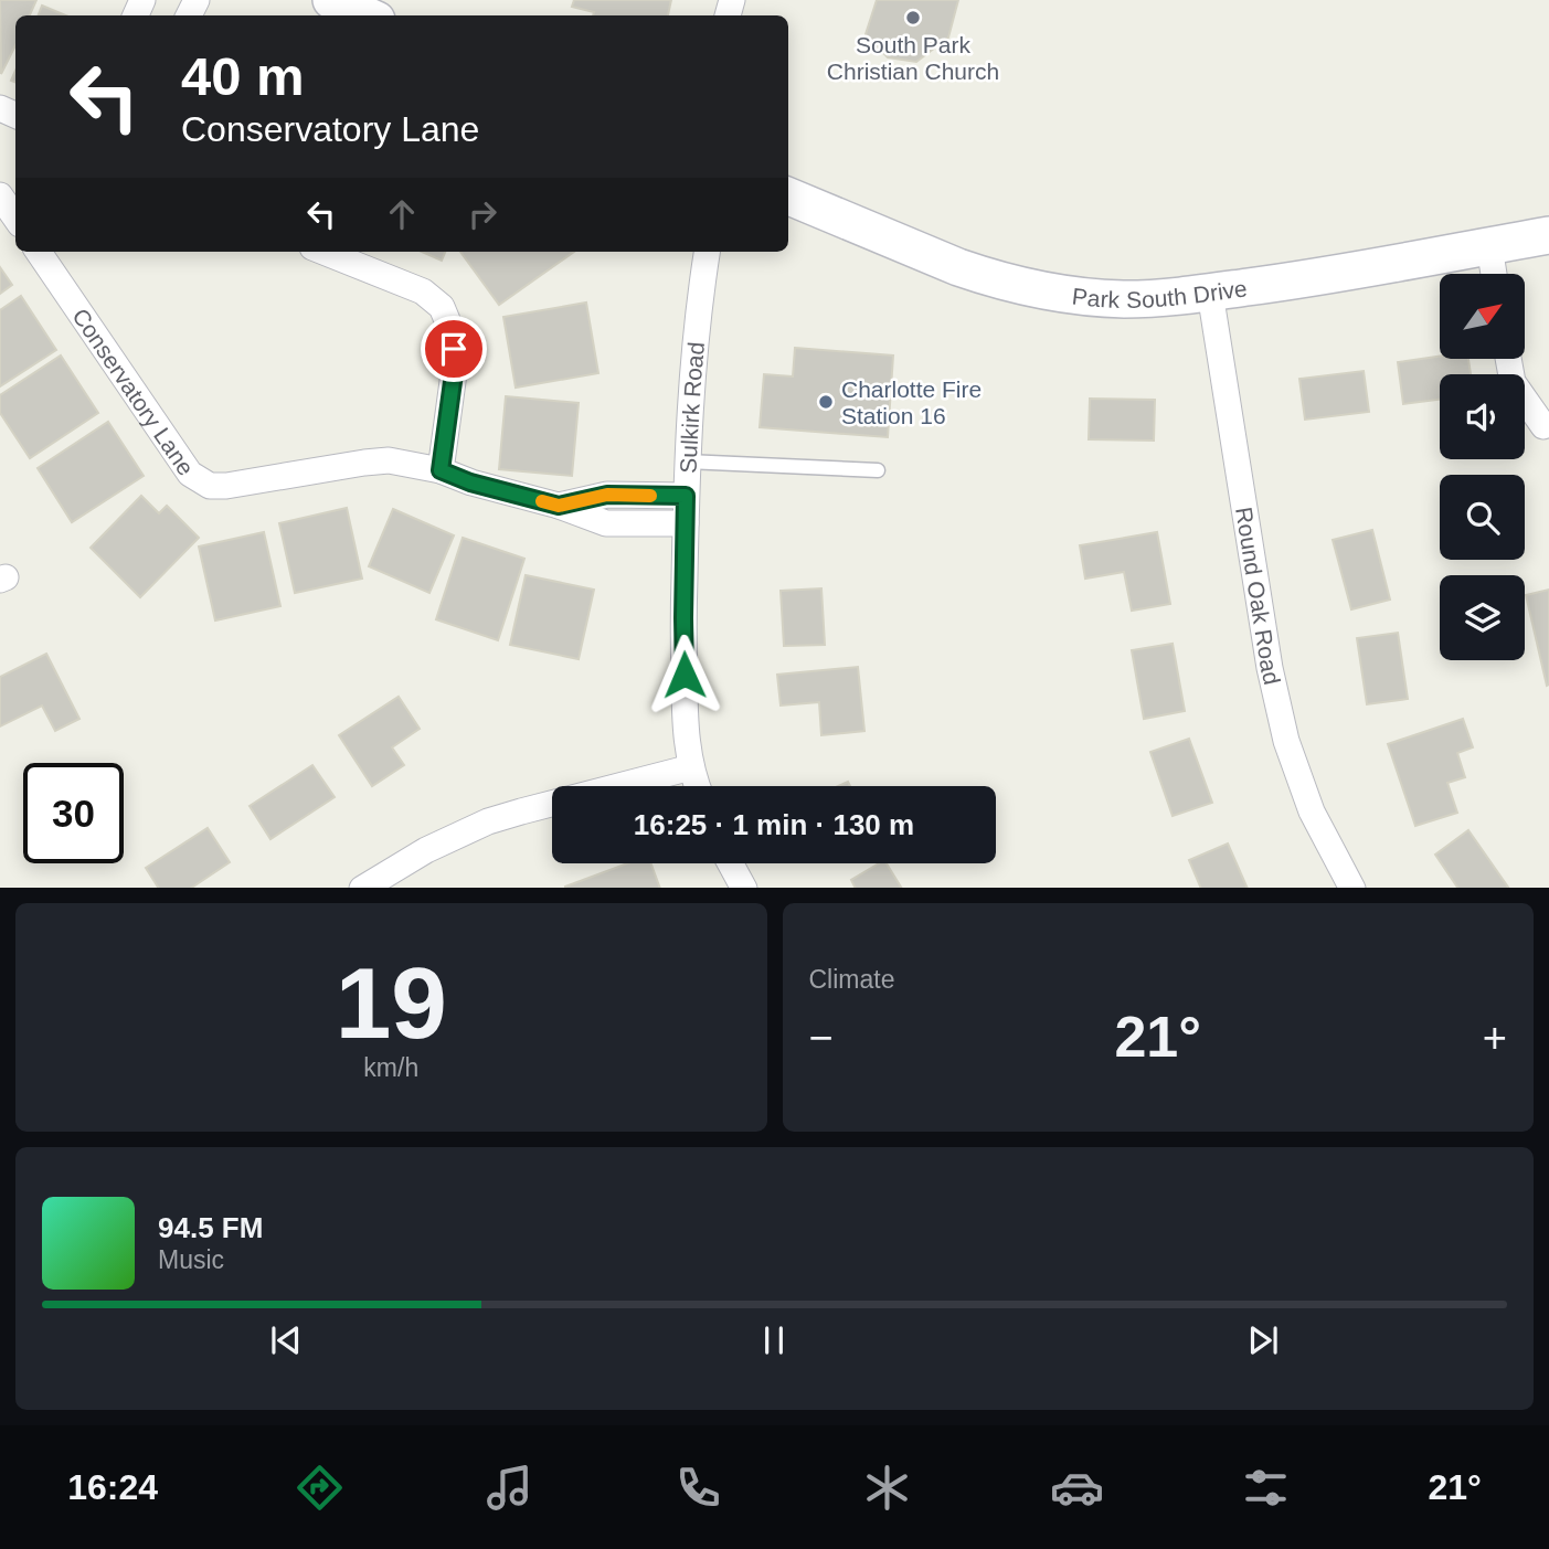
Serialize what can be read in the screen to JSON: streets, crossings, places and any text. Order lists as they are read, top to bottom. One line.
{"streets":{"street":["Park South Drive","Conservatory Lane","Sulkirk Road","Round Oak Road"]},"crossings":[["Park South Drive","Round Oak Road"],["Conservatory Lane","Sulkirk Road"]],"places":["South Park Christian Church","Charlotte Fire Station 16"],"north":"top right","page":{"turn":["40 m","Conservatory Lane"],"limit":"30","trip":"16:25 · 1 min · 130 m","tile":[["19","km/h"],"Climate"],"heat":["−","21°","+"],"song":["94.5 FM","Music"],"tabs":["16:24","21°"]}}
